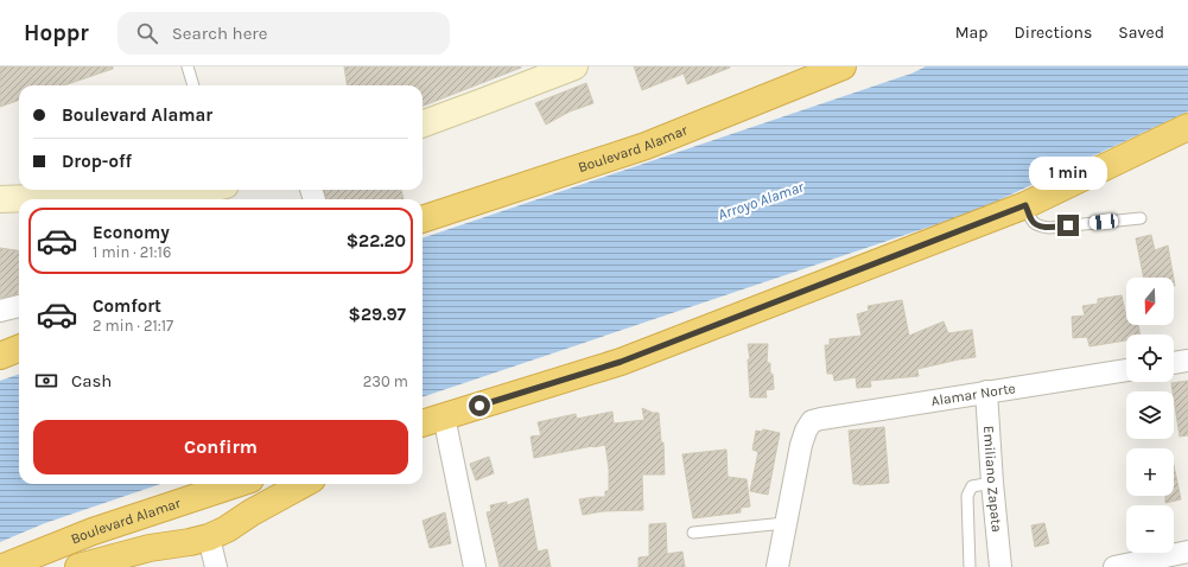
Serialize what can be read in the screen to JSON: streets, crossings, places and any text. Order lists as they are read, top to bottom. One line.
{"streets":{"highway":["Boulevard Alamar"],"street":["Alamar Norte","Emiliano Zapata"]},"crossings":[["Alamar Norte","Emiliano Zapata"]],"water":["Arroyo Alamar"],"north":"bottom","page":{"header":"Hoppr","search":"Search here","nav":["Map","Directions","Saved"],"banner":["Boulevard Alamar","Drop-off"],"bubble":"1 min","list":[{"name":"Economy","note":"1 min · 21:16","value":"$22.20"},{"name":"Comfort","note":"2 min · 21:17","value":"$29.97"}],"map_buttons":["+","−"],"pay":["Cash","230 m"],"buttons":"Confirm"}}
